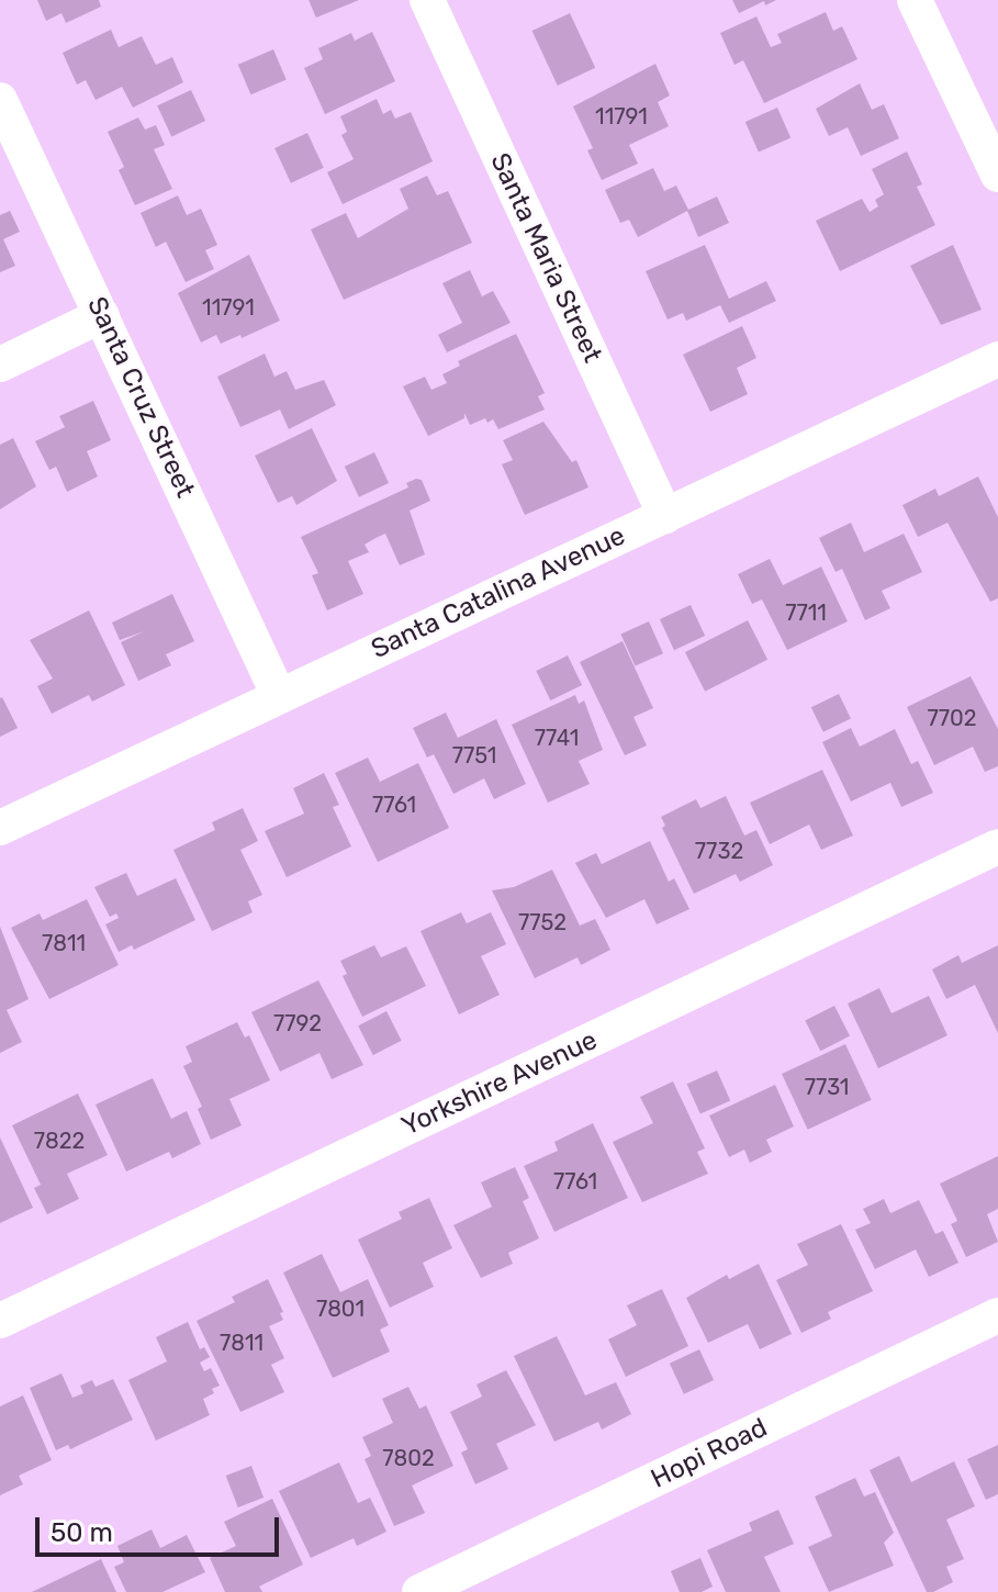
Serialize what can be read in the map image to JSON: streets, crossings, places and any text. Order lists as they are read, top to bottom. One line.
{"streets":{"street":["Santa Maria Street","Santa Cruz Street","Santa Catalina Avenue","Yorkshire Avenue","Hopi Road"]},"crossings":[["Santa Maria Street","Santa Catalina Avenue"],["Santa Cruz Street","Santa Catalina Avenue"]],"house_numbers":["11791","11791","7711","7702","7741","7751","7761","7732","7752","7811","7792","7731","7822","7761","7801","7811","7802"],"scale_bar":"50 m"}
